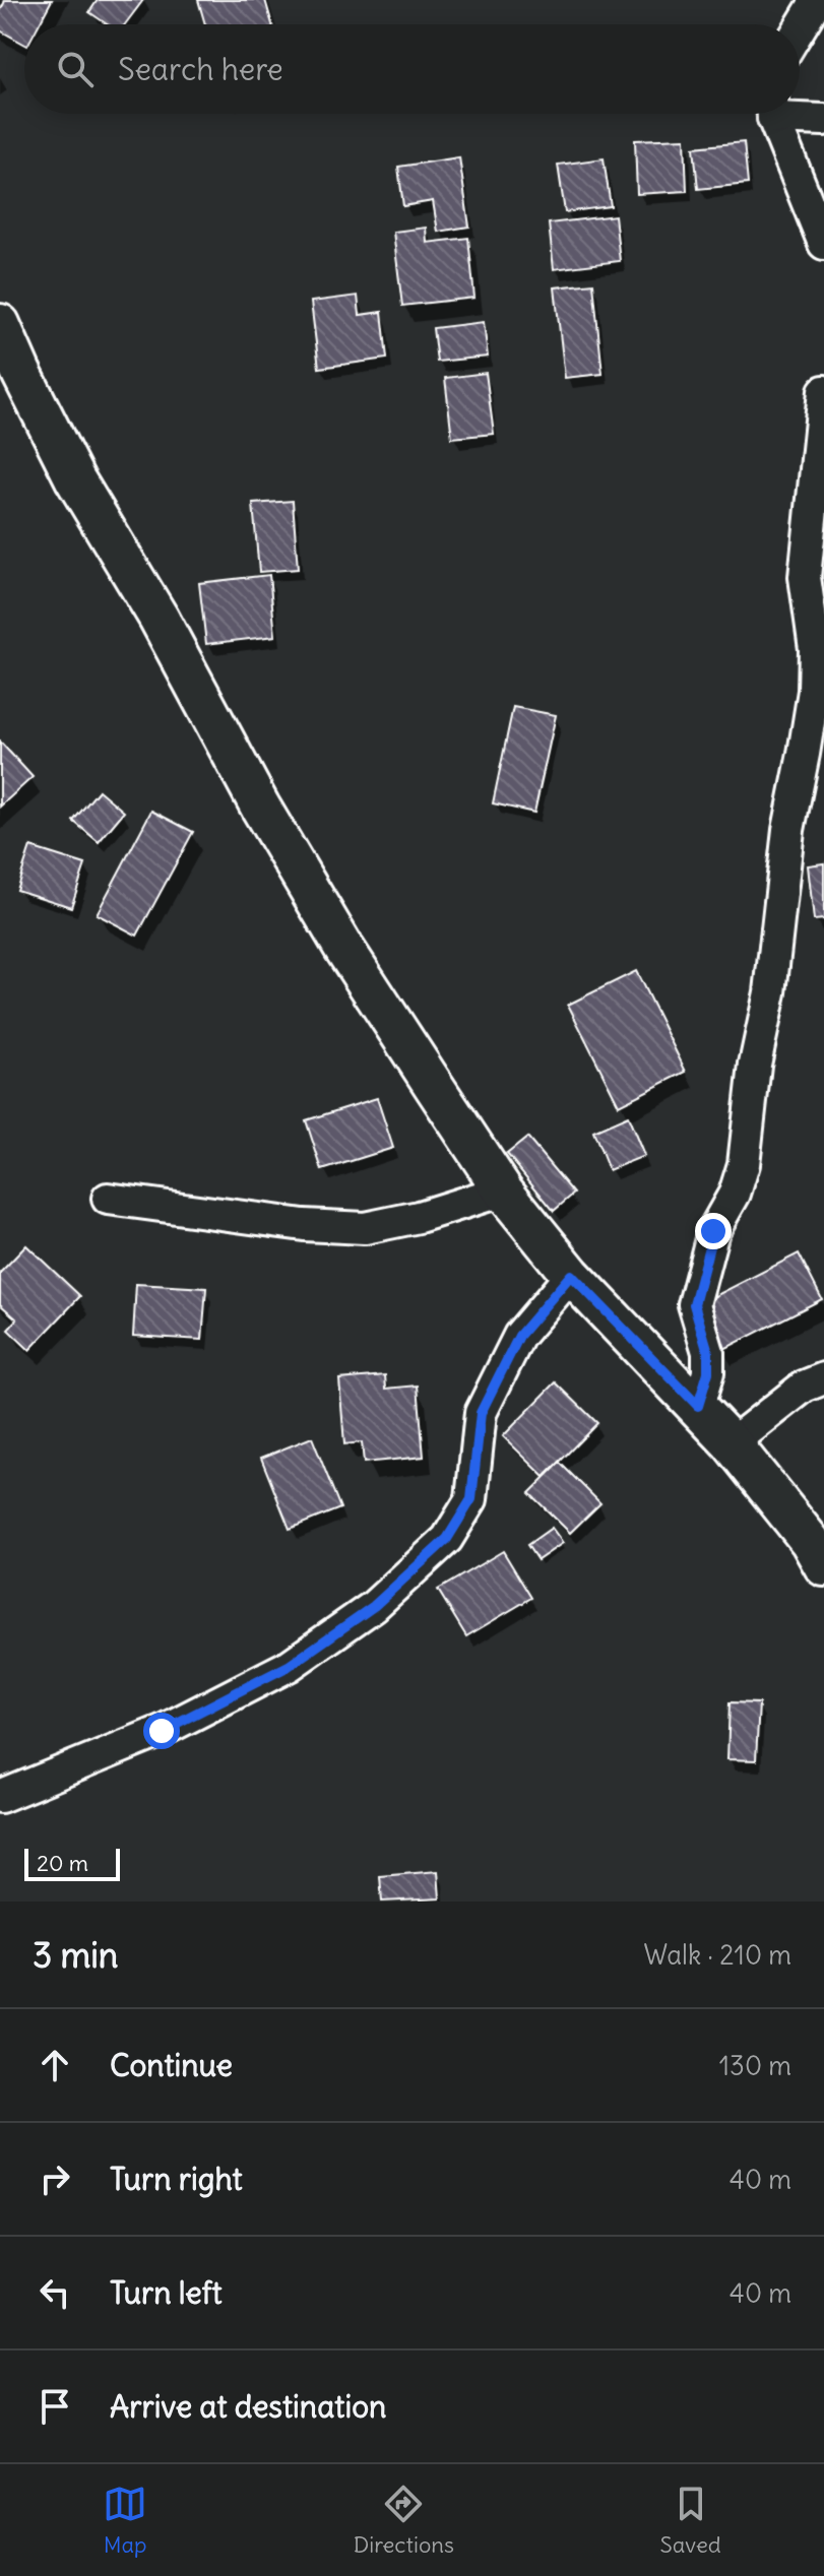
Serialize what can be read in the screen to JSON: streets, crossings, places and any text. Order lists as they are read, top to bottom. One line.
{"scale_bar":"20 m","page":{"search":"Search here","scale":"20 m","heading":["3 min","Walk · 210 m"],"list":[["Continue","130 m"],["Turn right","40 m"],["Turn left","40 m"],"Arrive at destination"],"nav":["Map","Directions","Saved"]}}
